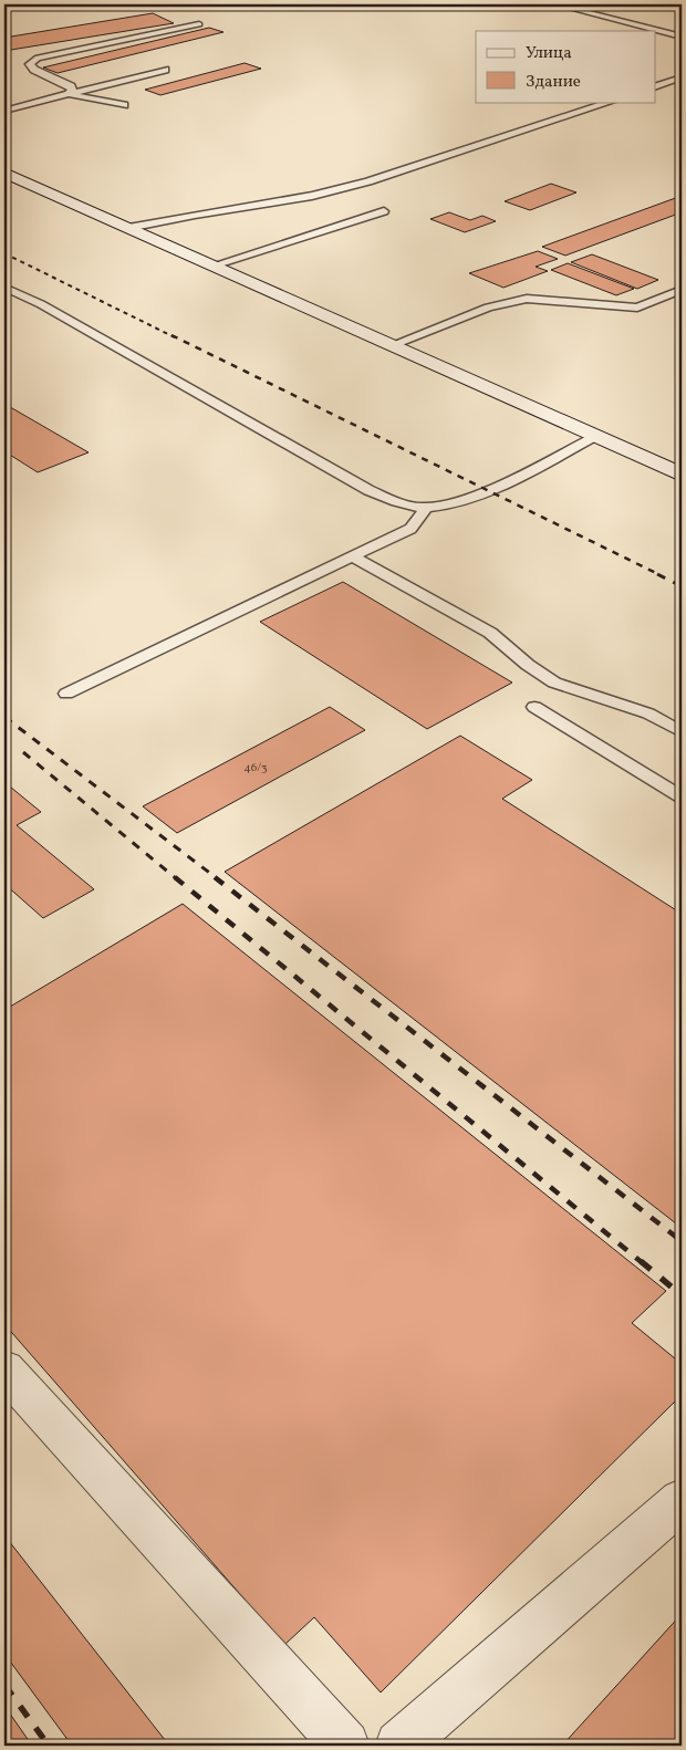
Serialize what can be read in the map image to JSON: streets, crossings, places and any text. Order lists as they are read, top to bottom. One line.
{"house_numbers":["46/3"],"legend":["Улица","Здание"]}
